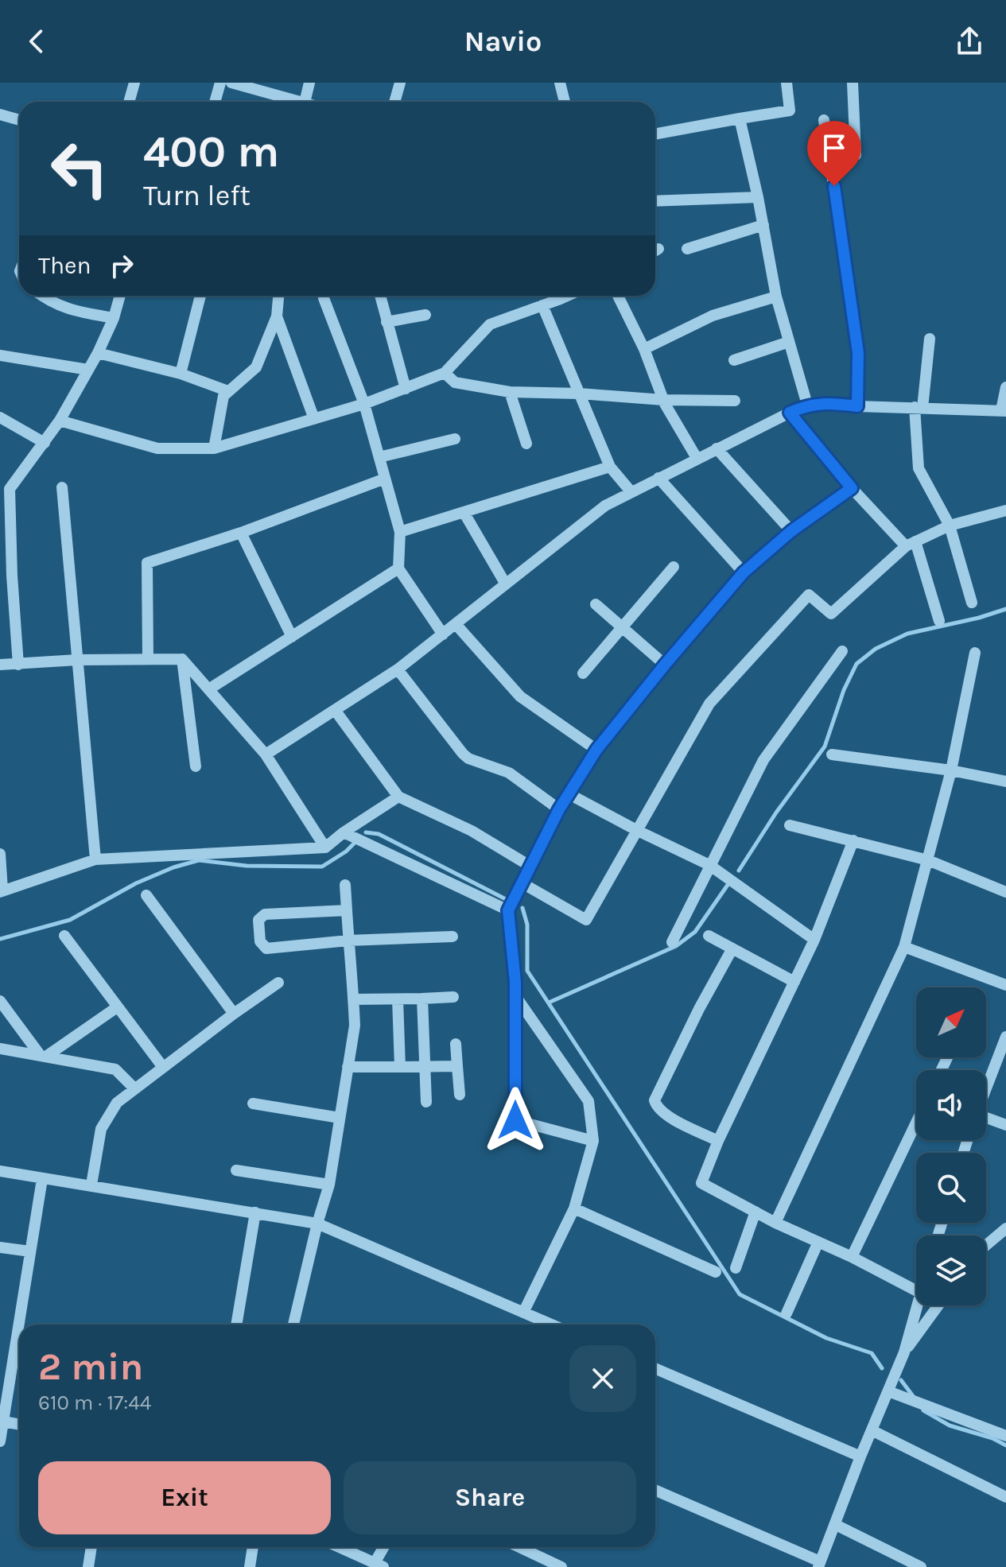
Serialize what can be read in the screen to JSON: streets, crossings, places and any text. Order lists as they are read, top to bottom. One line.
{"north":"top right","page":{"header":"Navio","turn":["400 m","Turn left"],"then":"Then","heading":["2 min","610 m · 17:44"],"buttons":["Exit","Share"]}}
